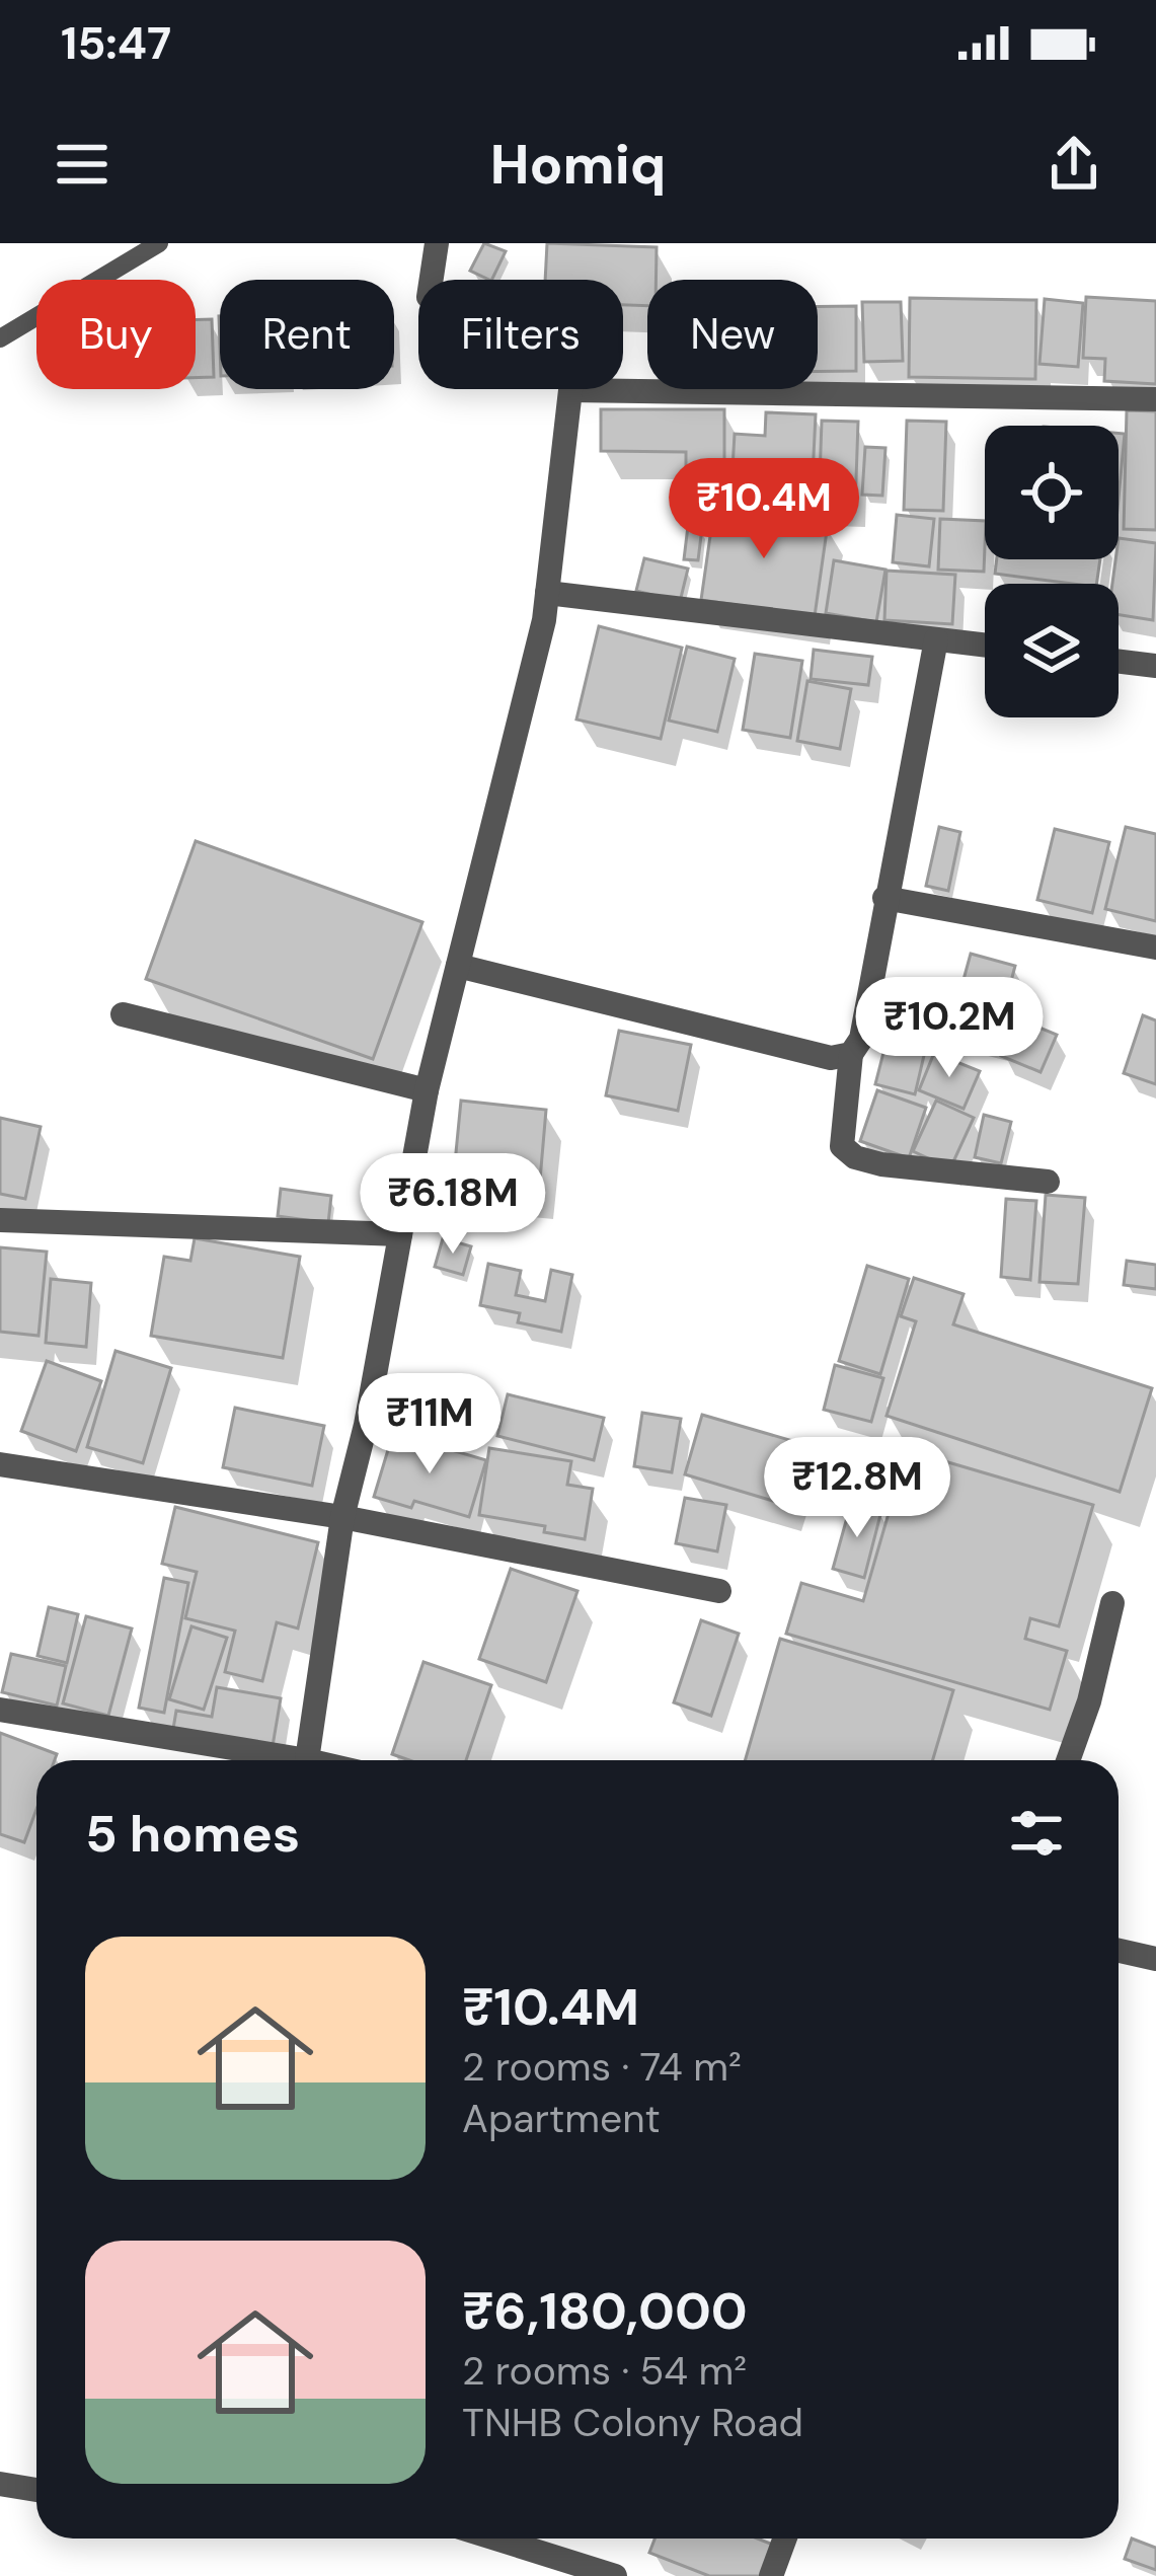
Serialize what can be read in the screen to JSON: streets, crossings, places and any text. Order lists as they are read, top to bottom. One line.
{"page":{"status":"15:47","header":"Homiq","chip":["Buy","Rent","Filters","New"],"price":["₹10.4M","₹10.2M","₹6.18M","₹11M","₹12.8M"],"heading":"5 homes","list":[{"name":"₹10.4M","note":"2 rooms · 74 m² · Apartment"},{"name":"₹6,180,000","note":"2 rooms · 54 m² · TNHB Colony Road"}]}}
